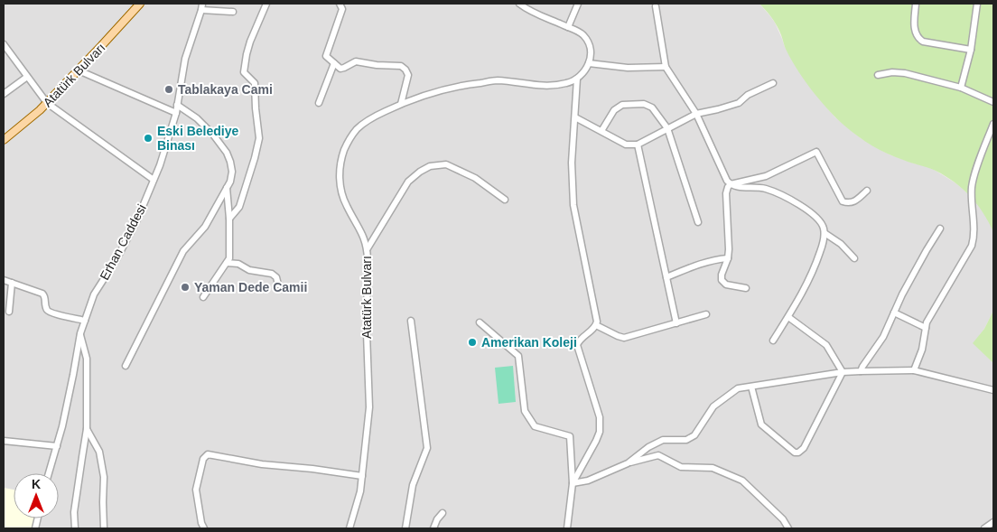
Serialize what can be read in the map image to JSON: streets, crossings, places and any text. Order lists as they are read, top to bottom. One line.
{"streets":{"main road":["Atatürk Bulvarı"],"street":["Erhan Caddesi"]},"places":["Tablakaya Cami","Eski Belediye Binası","Yaman Dede Camii","Amerikan Koleji"],"north":"top"}
